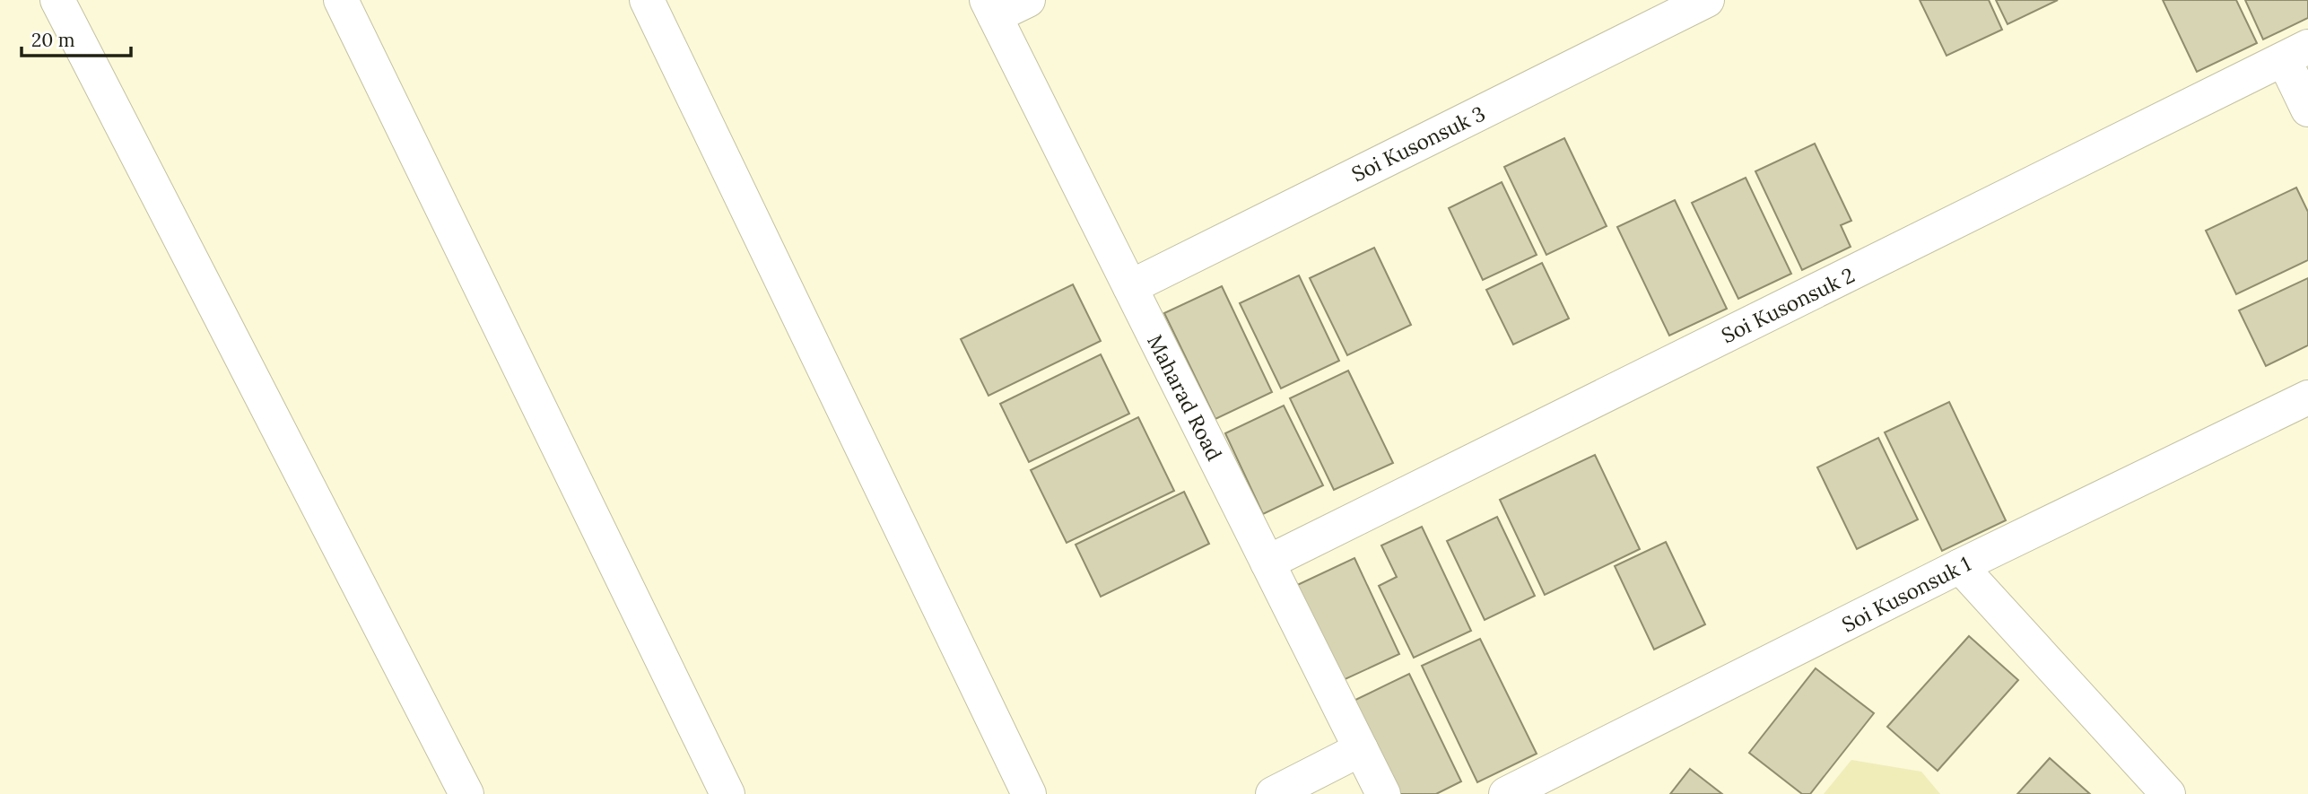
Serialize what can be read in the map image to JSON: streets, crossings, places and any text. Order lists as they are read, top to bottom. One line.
{"streets":{"street":["Soi Kusonsuk 3","Soi Kusonsuk 2","Maharad Road","Soi Kusonsuk 1"]},"crossings":[["Soi Kusonsuk 3","Maharad Road"],["Soi Kusonsuk 2","Maharad Road"]],"scale_bar":"20 m"}
